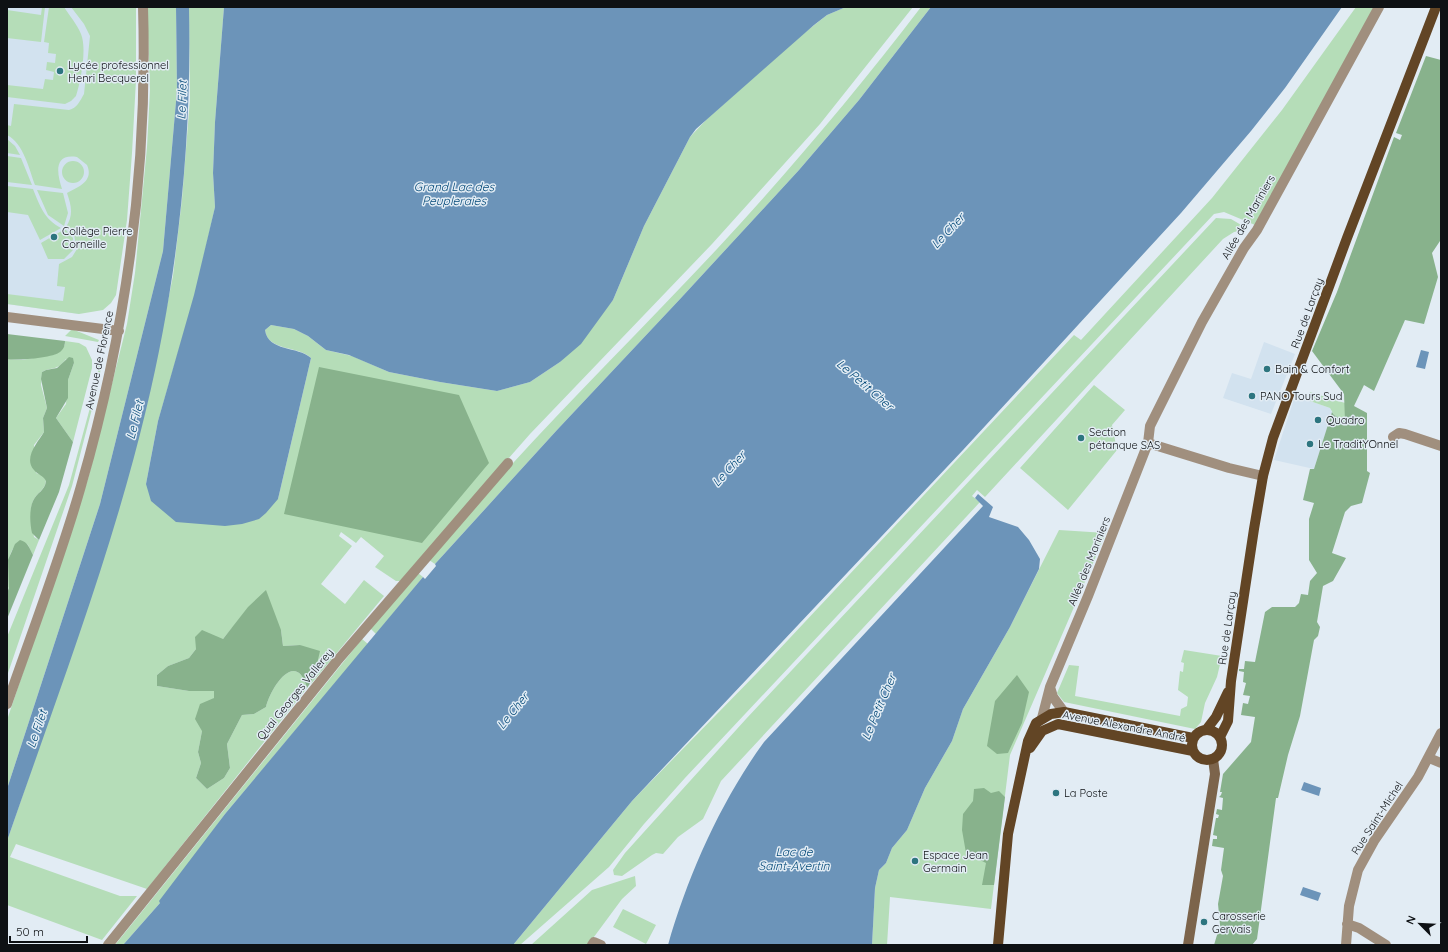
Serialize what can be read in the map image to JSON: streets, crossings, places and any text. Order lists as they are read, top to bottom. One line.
{"streets":{"main road":["Rue de Larçay","Avenue Alexandre André"],"street":["Allée des Mariniers","Avenue de Florence","Quai Georges Vallerey","Rue Saint-Michel"]},"crossings":[["Allée des Mariniers","Avenue Alexandre André"]],"water":["Le Filet","Grand Lac des Peupleraies","Le Cher","Le Petit Cher","Lac de Saint-Avertin"],"places":["Lycée professionnel Henri Becquerel","Collège Pierre Corneille","Bain & Confort","PANO Tours Sud","Quadro","Section pétanque SAS","Le TraditYOnnel","La Poste","Espace Jean Germain","Carosserie Gervais"],"scale_bar":"50 m","north":"top left"}
